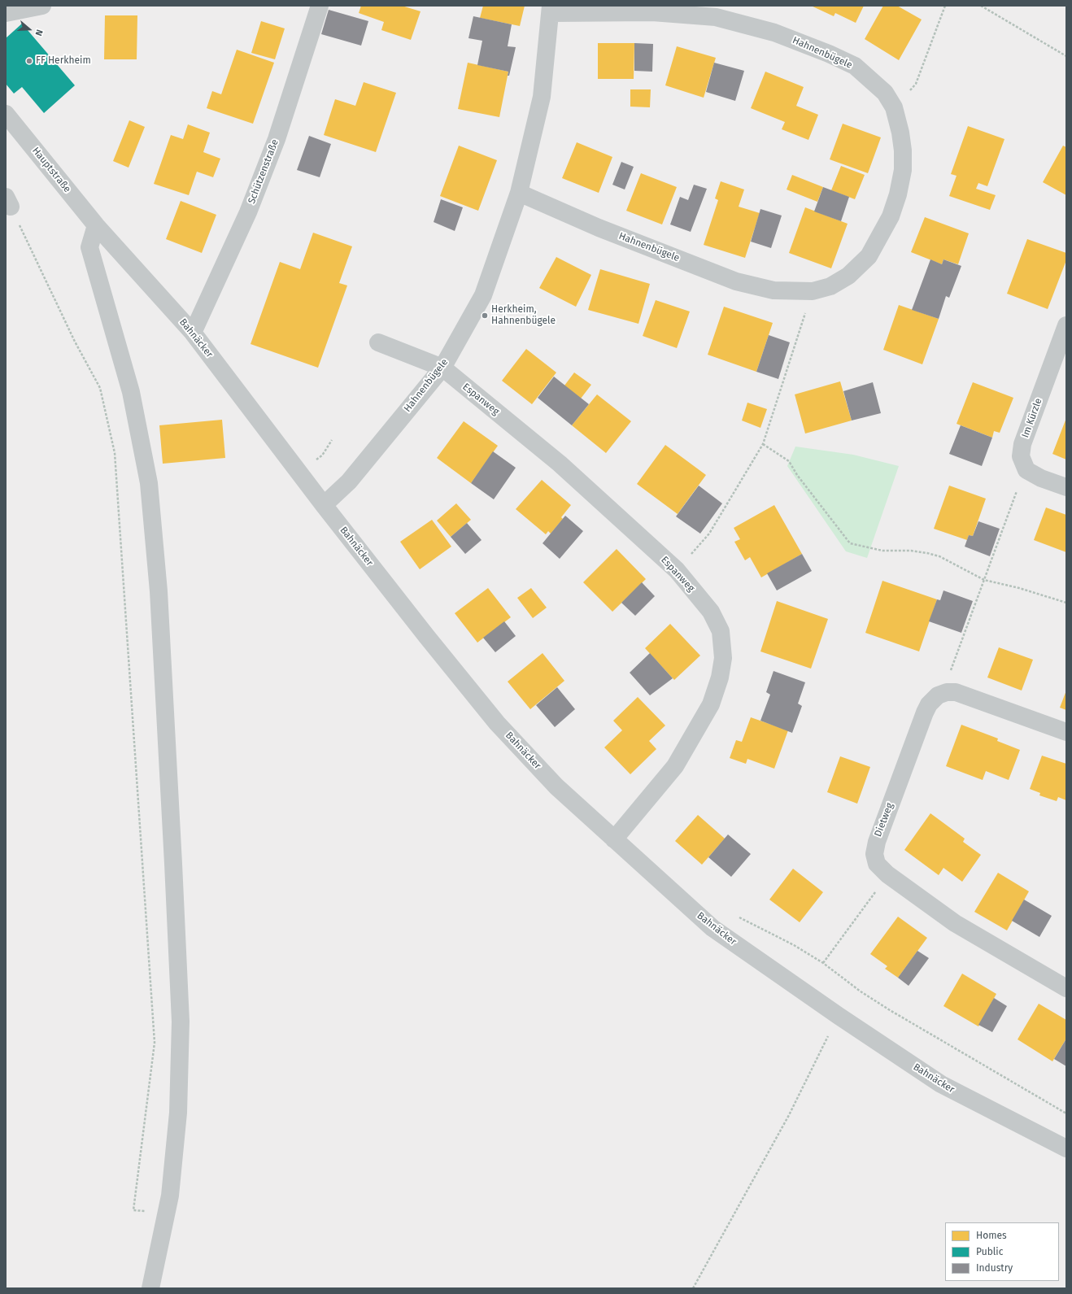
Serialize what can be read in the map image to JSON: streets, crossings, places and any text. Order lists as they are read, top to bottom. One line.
{"streets":{"street":["Hahnenbügele","Hauptstraße","Schützenstraße","Bahnäcker","Espanweg","Im Kürzle","Dietweg"]},"crossings":[["Hahnenbügele","Bahnäcker"],["Hahnenbügele","Espanweg"],["Hauptstraße","Bahnäcker"],["Schützenstraße","Bahnäcker"],["Bahnäcker","Espanweg"]],"places":["FF Herkheim","Herkheim, Hahnenbügele"],"legend":["Homes","Public","Industry"],"north":"right"}
